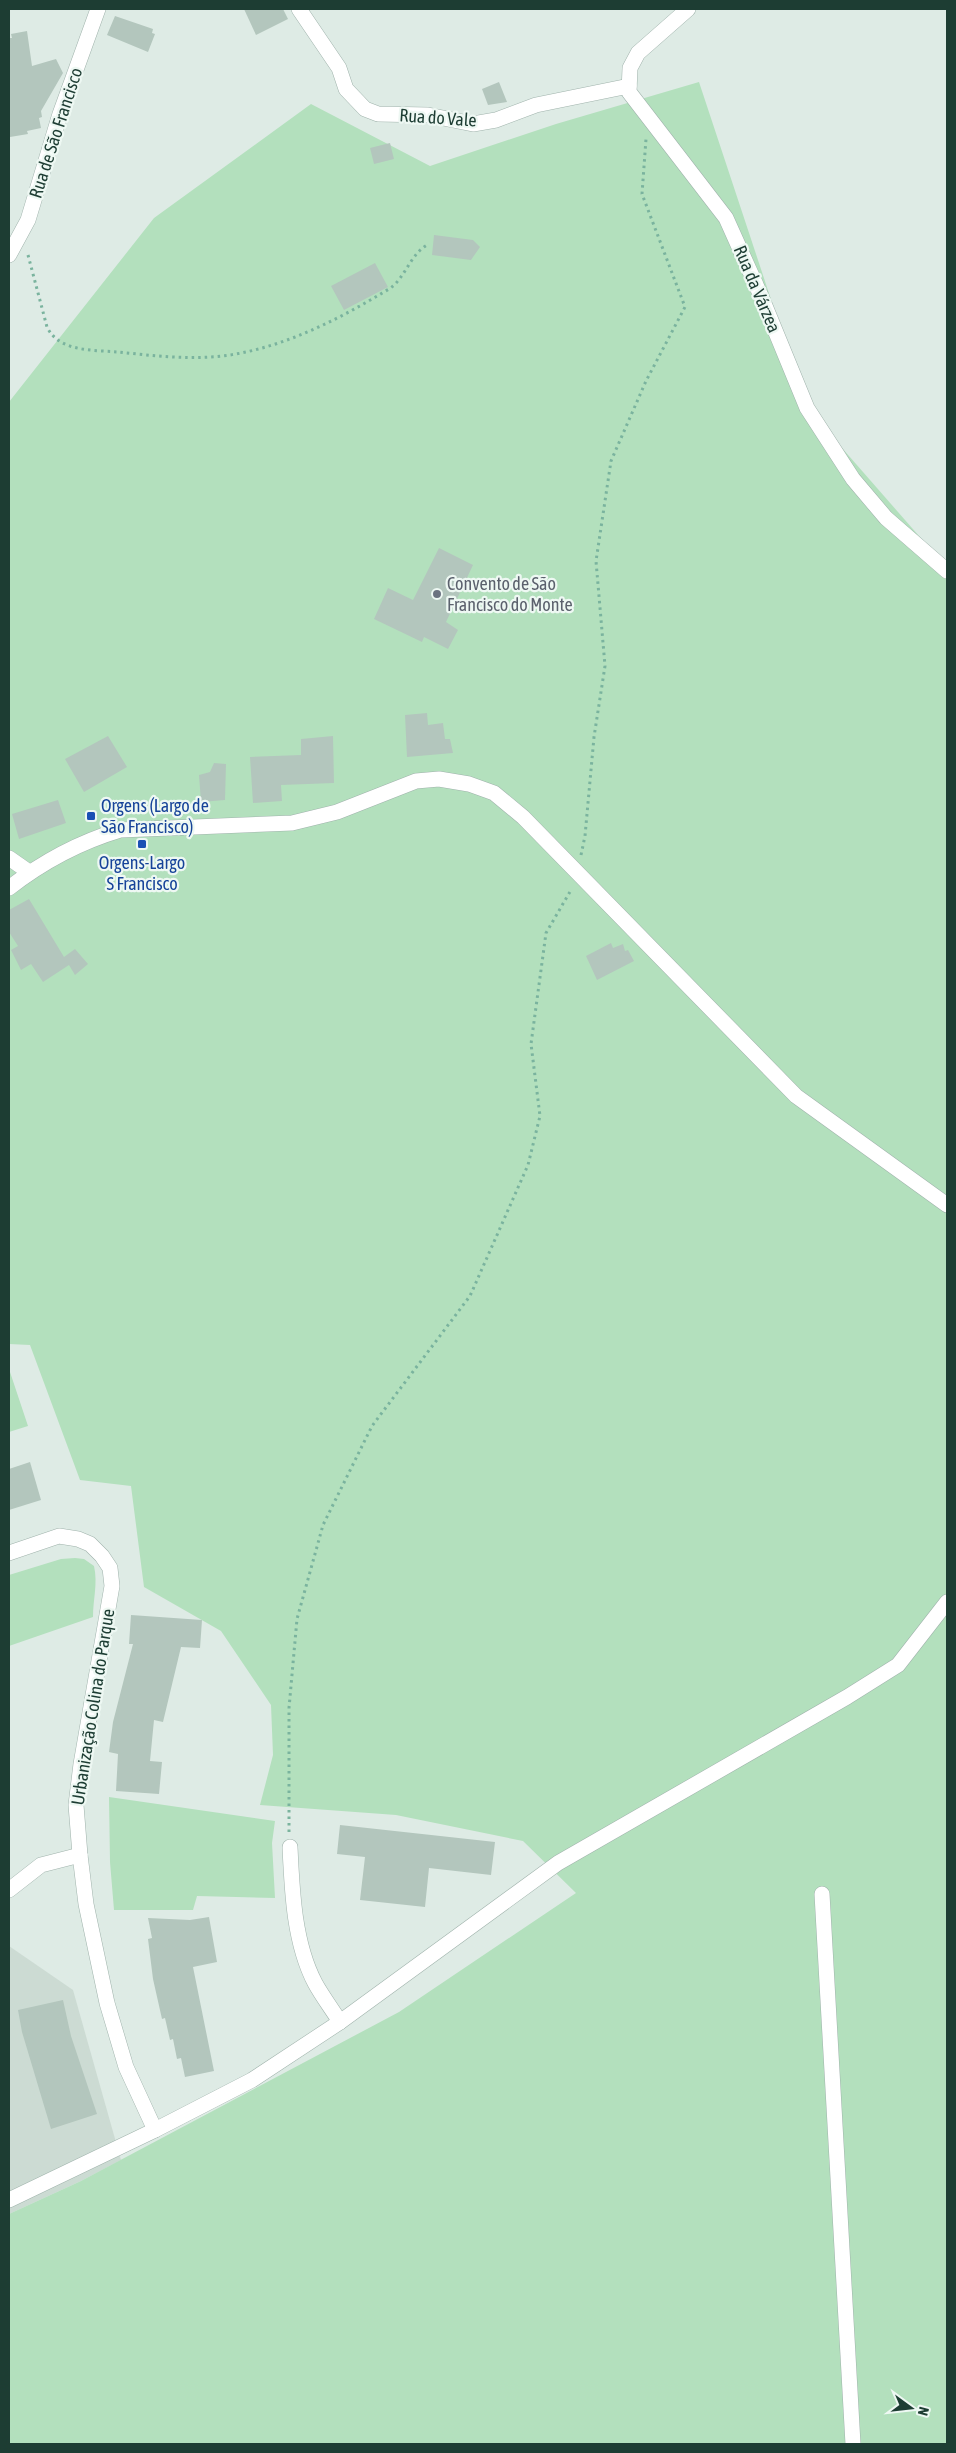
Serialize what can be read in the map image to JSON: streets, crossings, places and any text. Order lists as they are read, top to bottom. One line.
{"streets":{"street":["Rua do Vale","Rua de São Francisco","Rua da Várzea","Urbanização Colina do Parque"]},"crossings":[["Rua do Vale","Rua da Várzea"]],"places":{"other":["Convento de São Francisco do Monte"],"transit":["Orgens (Largo de São Francisco)","Orgens-Largo S Francisco"]},"north":"right"}
